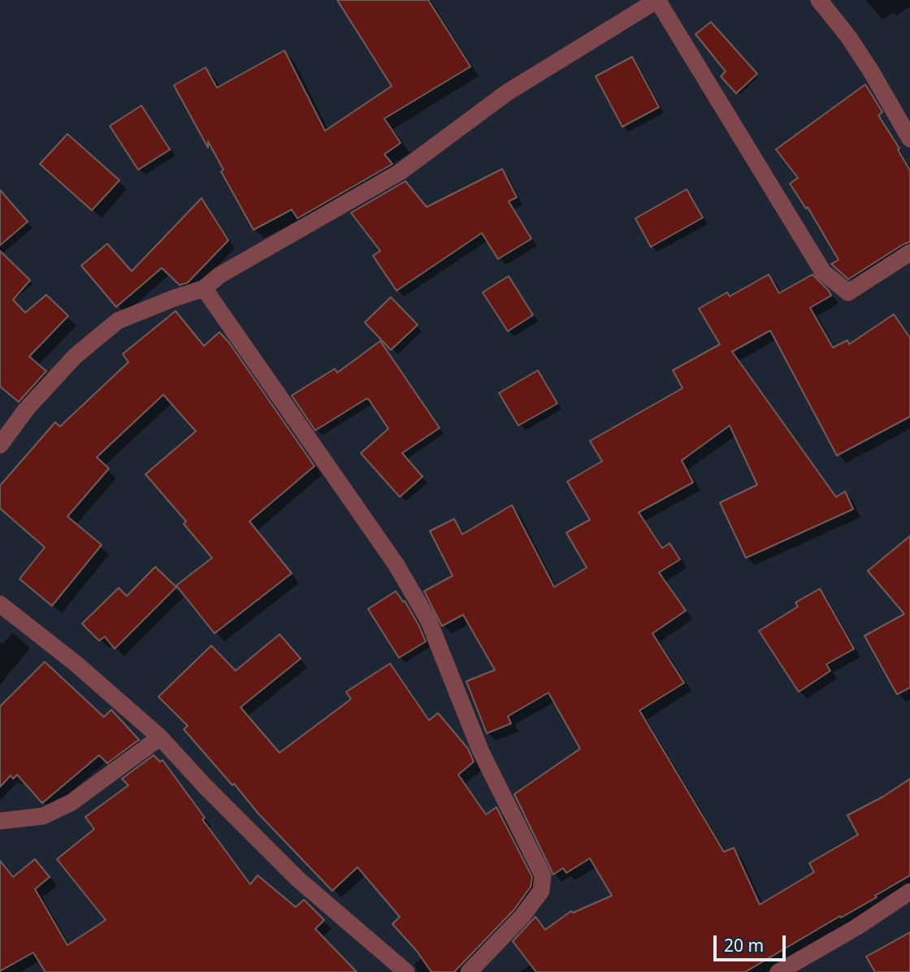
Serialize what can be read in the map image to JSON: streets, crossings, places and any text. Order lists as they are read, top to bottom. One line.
{"scale_bar":"20 m"}
